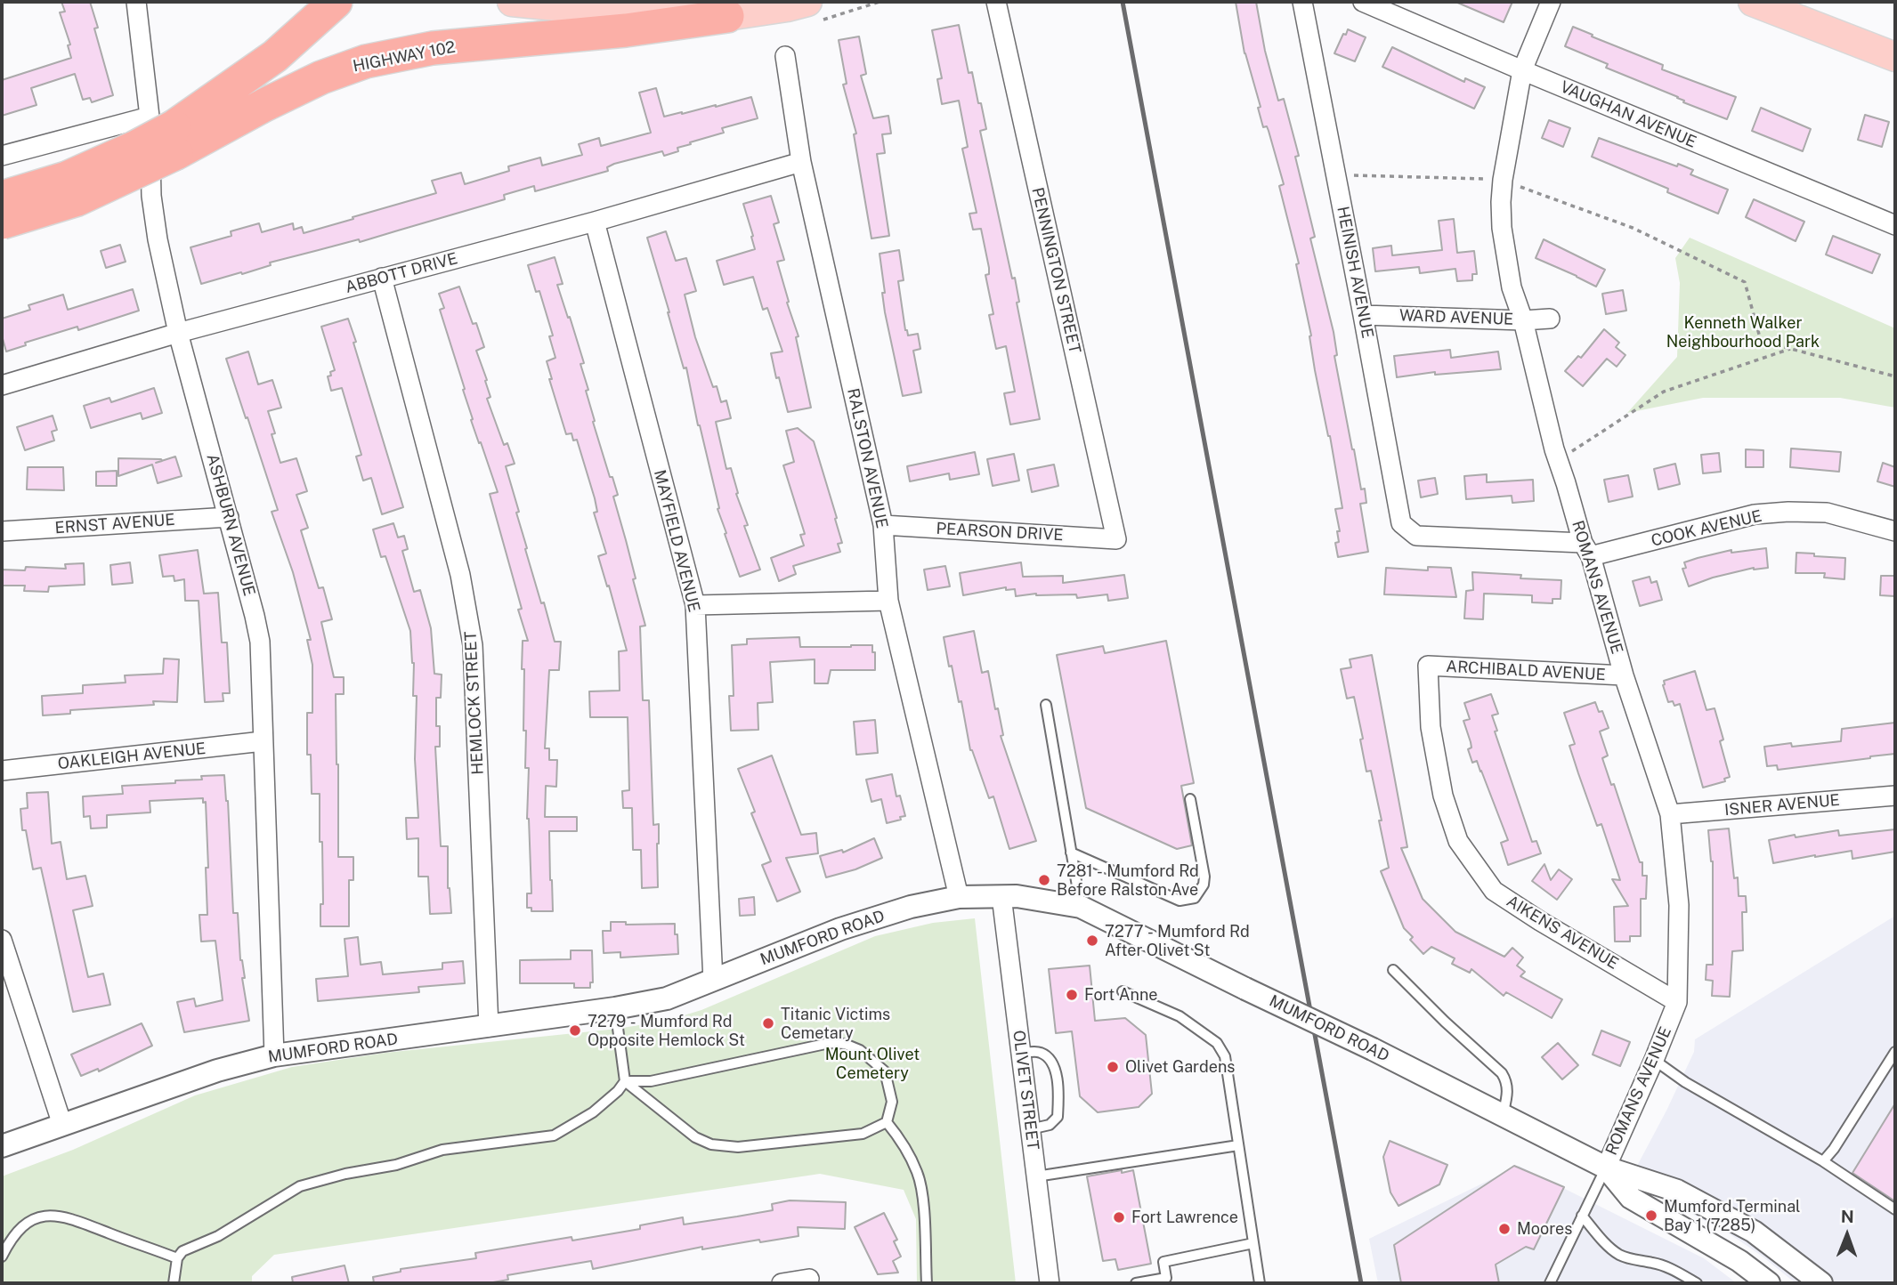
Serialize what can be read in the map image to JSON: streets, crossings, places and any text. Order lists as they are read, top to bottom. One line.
{"streets":{"highway":["HIGHWAY 102"],"street":["VAUGHAN AVENUE","PENNINGTON STREET","HEINISH AVENUE","ABBOTT DRIVE","WARD AVENUE","RALSTON AVENUE","ERNST AVENUE","ASHBURN AVENUE","COOK AVENUE","PEARSON DRIVE","MAYFIELD AVENUE","ROMANS AVENUE","ARCHIBALD AVENUE","HEMLOCK STREET","OAKLEIGH AVENUE","ISNER AVENUE","AIKENS AVENUE","MUMFORD ROAD","OLIVET STREET"]},"crossings":[["HIGHWAY 102","ASHBURN AVENUE"],["VAUGHAN AVENUE","ROMANS AVENUE"],["PENNINGTON STREET","PEARSON DRIVE"],["HEINISH AVENUE","WARD AVENUE"],["HEINISH AVENUE","COOK AVENUE"],["ABBOTT DRIVE","RALSTON AVENUE"],["ABBOTT DRIVE","ASHBURN AVENUE"],["ABBOTT DRIVE","MAYFIELD AVENUE"],["ABBOTT DRIVE","HEMLOCK STREET"],["WARD AVENUE","ROMANS AVENUE"],["RALSTON AVENUE","PEARSON DRIVE"],["RALSTON AVENUE","MUMFORD ROAD"],["ERNST AVENUE","ASHBURN AVENUE"],["ASHBURN AVENUE","OAKLEIGH AVENUE"],["ASHBURN AVENUE","MUMFORD ROAD"],["COOK AVENUE","ROMANS AVENUE"],["MAYFIELD AVENUE","MUMFORD ROAD"],["ROMANS AVENUE","ARCHIBALD AVENUE"],["ROMANS AVENUE","ISNER AVENUE"],["ROMANS AVENUE","AIKENS AVENUE"],["ROMANS AVENUE","MUMFORD ROAD"],["ARCHIBALD AVENUE","AIKENS AVENUE"],["HEMLOCK STREET","MUMFORD ROAD"],["MUMFORD ROAD","OLIVET STREET"]],"parks":["Kenneth Walker Neighbourhood Park","Mount Olivet Cemetery"],"places":["7281 - Mumford Rd Before Ralston Ave","7277 - Mumford Rd After Olivet St","Fort Anne","Titanic Victims Cemetary","7279 - Mumford Rd Opposite Hemlock St","Olivet Gardens","Mumford Terminal Bay 1 (7285)","Fort Lawrence","Moores"],"north":"top"}
